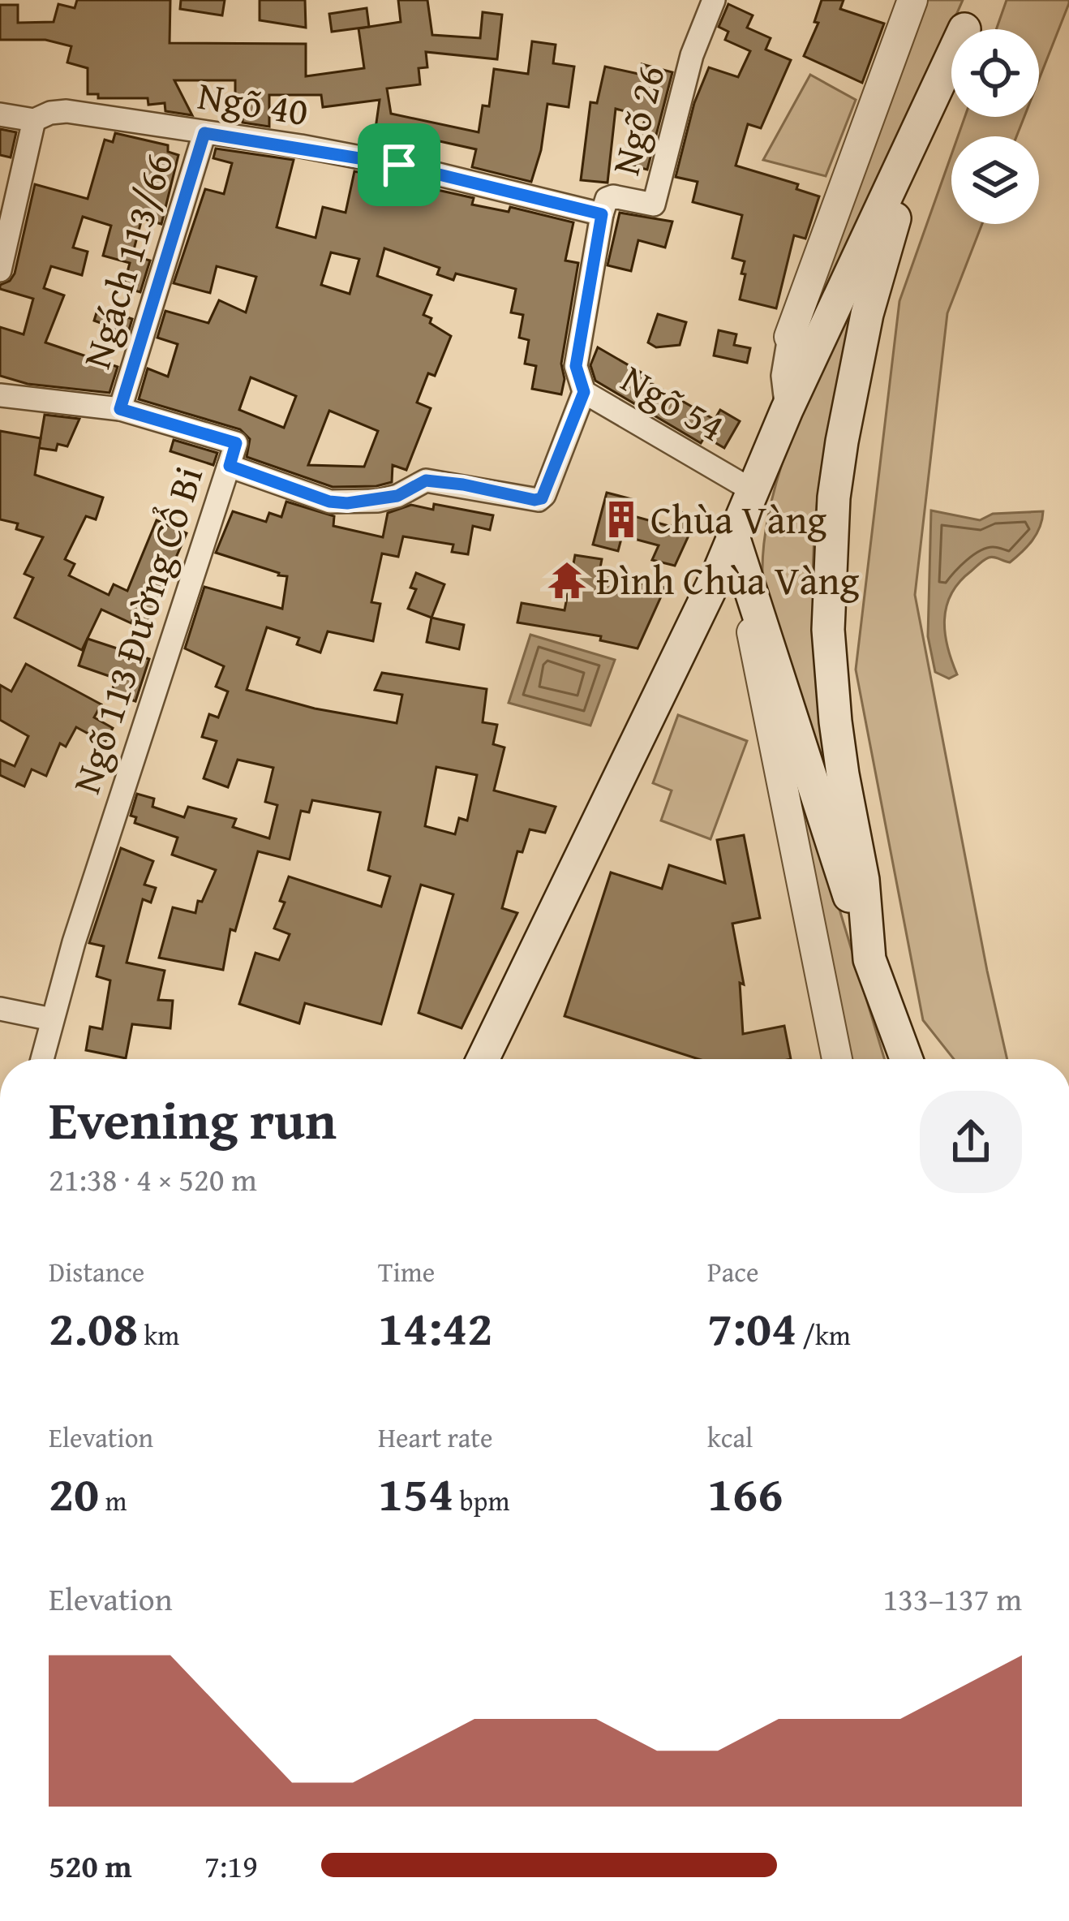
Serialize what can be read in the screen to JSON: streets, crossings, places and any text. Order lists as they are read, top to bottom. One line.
{"streets":{"street":["Ngõ 40","Ngõ 26","Ngách 113/66","Ngõ 54","Ngõ 113 Đường Cổ Bi"]},"crossings":[["Ngõ 40","Ngõ 26"],["Ngõ 40","Ngách 113/66"],["Ngách 113/66","Ngõ 113 Đường Cổ Bi"],["Ngõ 54","Ngõ 113 Đường Cổ Bi"]],"places":{"building":["Chùa Vàng"],"temple":["Đình Chùa Vàng"]},"page":{"heading":["Evening run","21:38 · 4 × 520 m"],"stats":[["Distance","2.08 km"],["Time","14:42"],["Pace","7:04 /km"],["Elevation","20 m"],["Heart rate","154 bpm"],["kcal","166"]],"chart":["Elevation","133–137 m"],"list":[{"name":"520 m","note":"7:19"}]}}
